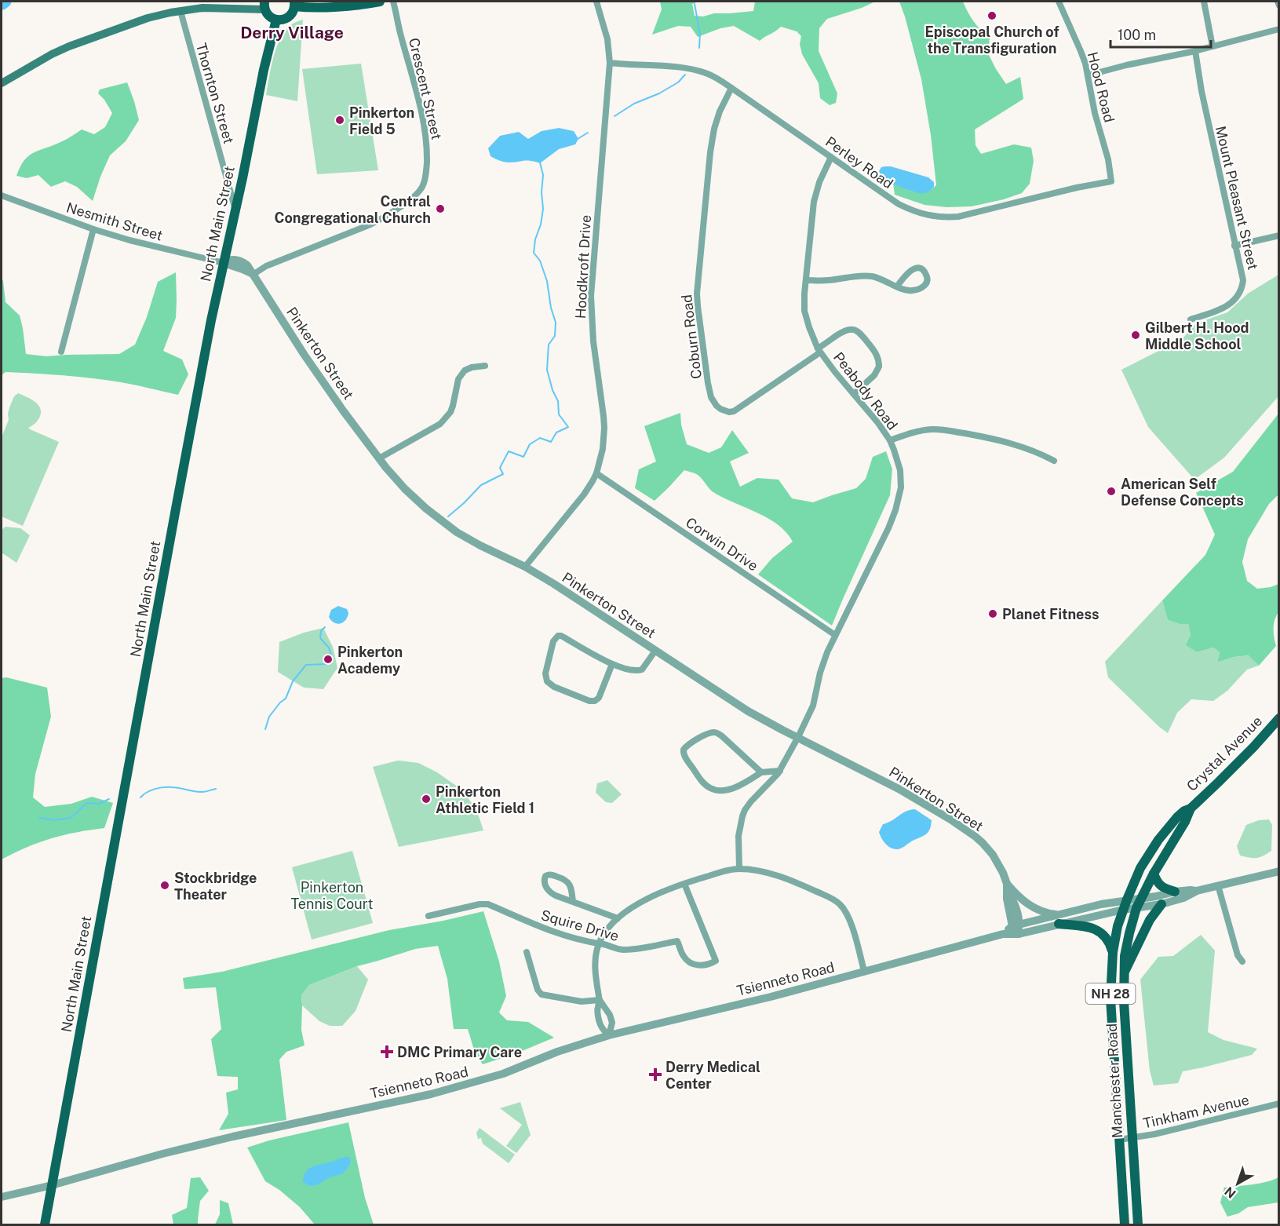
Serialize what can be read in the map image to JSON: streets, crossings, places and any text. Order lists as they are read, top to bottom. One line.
{"streets":{"main road":["North Main Street","Crystal Avenue","NH 28","Manchester Road"],"street":["Hood Road","Crescent Street","Thornton Street","Perley Road","Mount Pleasant Street","Nesmith Street","Hoodkroft Drive","Coburn Road","Pinkerton Street","Peabody Road","Corwin Drive","Squire Drive","Tsienneto Road","Tinkham Avenue"]},"crossings":[["Hood Road","Perley Road"],["Crescent Street","Pinkerton Street"],["Thornton Street","North Main Street"],["Perley Road","Hoodkroft Drive"],["Perley Road","Coburn Road"],["Perley Road","Peabody Road"],["Nesmith Street","North Main Street"],["Nesmith Street","Pinkerton Street"],["North Main Street","Pinkerton Street"],["North Main Street","Tsienneto Road"],["Hoodkroft Drive","Pinkerton Street"],["Hoodkroft Drive","Corwin Drive"],["Coburn Road","Peabody Road"],["Pinkerton Street","Peabody Road"],["Pinkerton Street","Tsienneto Road"],["Peabody Road","Corwin Drive"],["Crystal Avenue","Tsienneto Road"],["Crystal Avenue","Manchester Road"],["Tsienneto Road","Manchester Road"],["Manchester Road","Tinkham Avenue"]],"districts":["Derry Village"],"parks":["Pinkerton Tennis Court"],"places":{"other":["Episcopal Church of the Transfiguration","Pinkerton Field 5","Central Congregational Church","Gilbert H. Hood Middle School","American Self Defense Concepts","Planet Fitness","Pinkerton Academy","Pinkerton Athletic Field 1","Stockbridge Theater"],"health":["DMC Primary Care","Derry Medical Center"]},"scale_bar":"100 m","north":"bottom left"}
